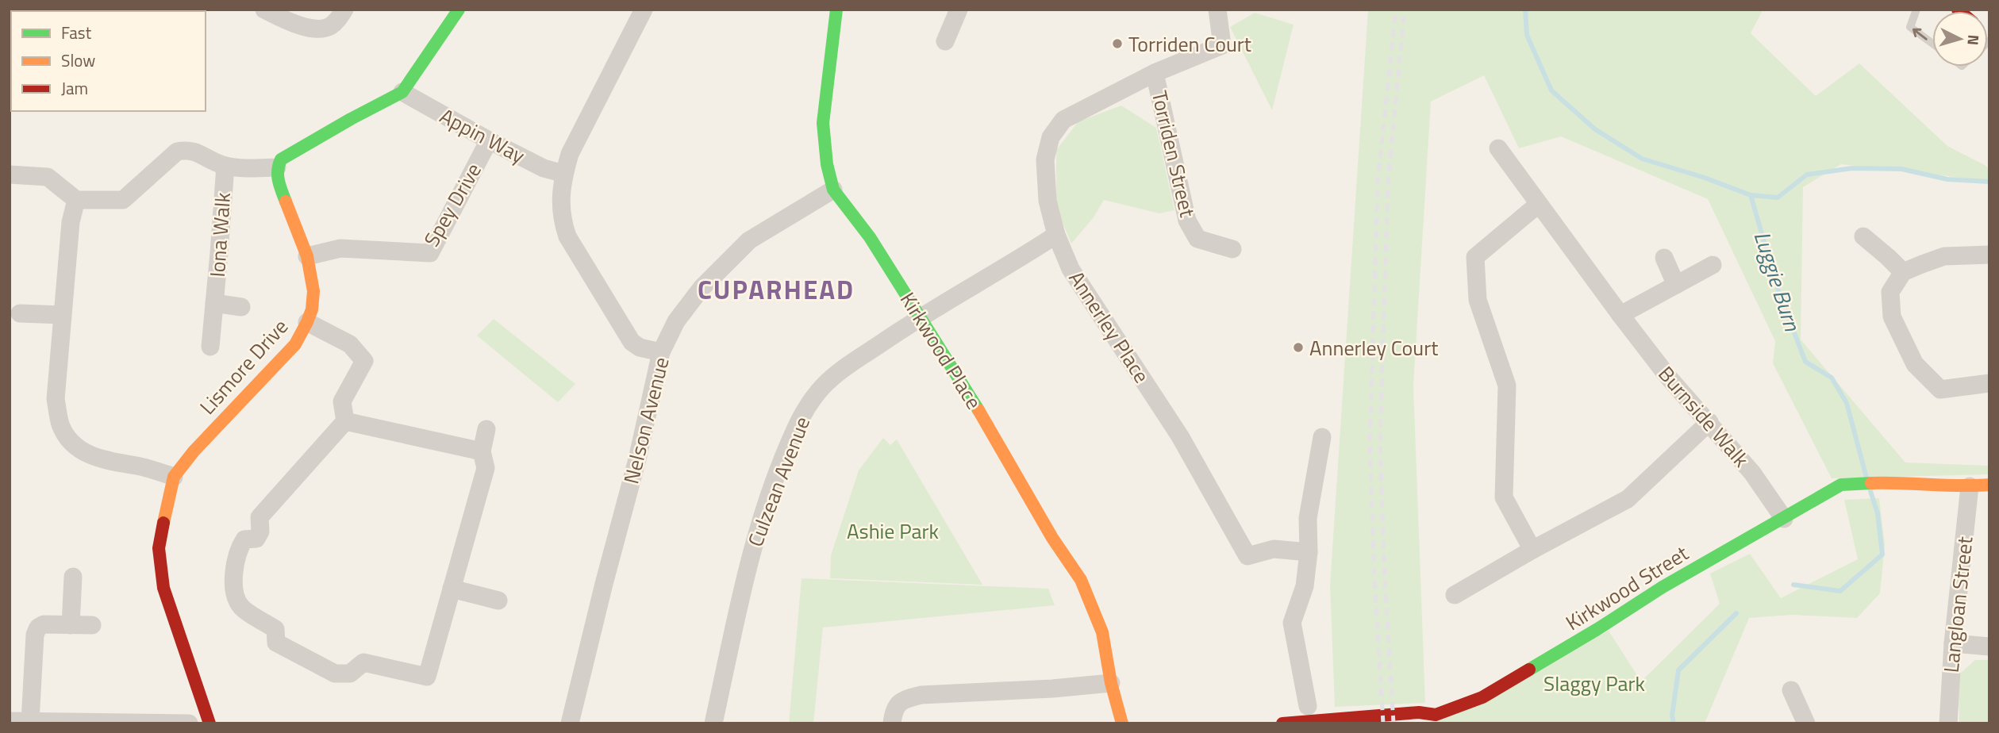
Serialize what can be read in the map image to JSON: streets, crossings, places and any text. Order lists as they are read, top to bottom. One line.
{"streets":{"street":["Appin Way","Torriden Street","Spey Drive","Iona Walk","Annerley Place","Kirkwood Place","Lismore Drive","Burnside Walk","Nelson Avenue","Culzean Avenue","Kirkwood Street","Langloan Street"]},"crossings":[["Appin Way","Spey Drive"],["Torriden Street","Annerley Place"],["Spey Drive","Lismore Drive"],["Annerley Place","Culzean Avenue"],["Kirkwood Place","Nelson Avenue"],["Kirkwood Place","Culzean Avenue"],["Burnside Walk","Kirkwood Street"],["Kirkwood Street","Langloan Street"]],"districts":["CUPARHEAD"],"water":["Luggie Burn"],"parks":["Ashie Park","Slaggy Park"],"places":["Torriden Court","Annerley Court"],"legend":["Fast","Slow","Jam"],"north":"right"}
